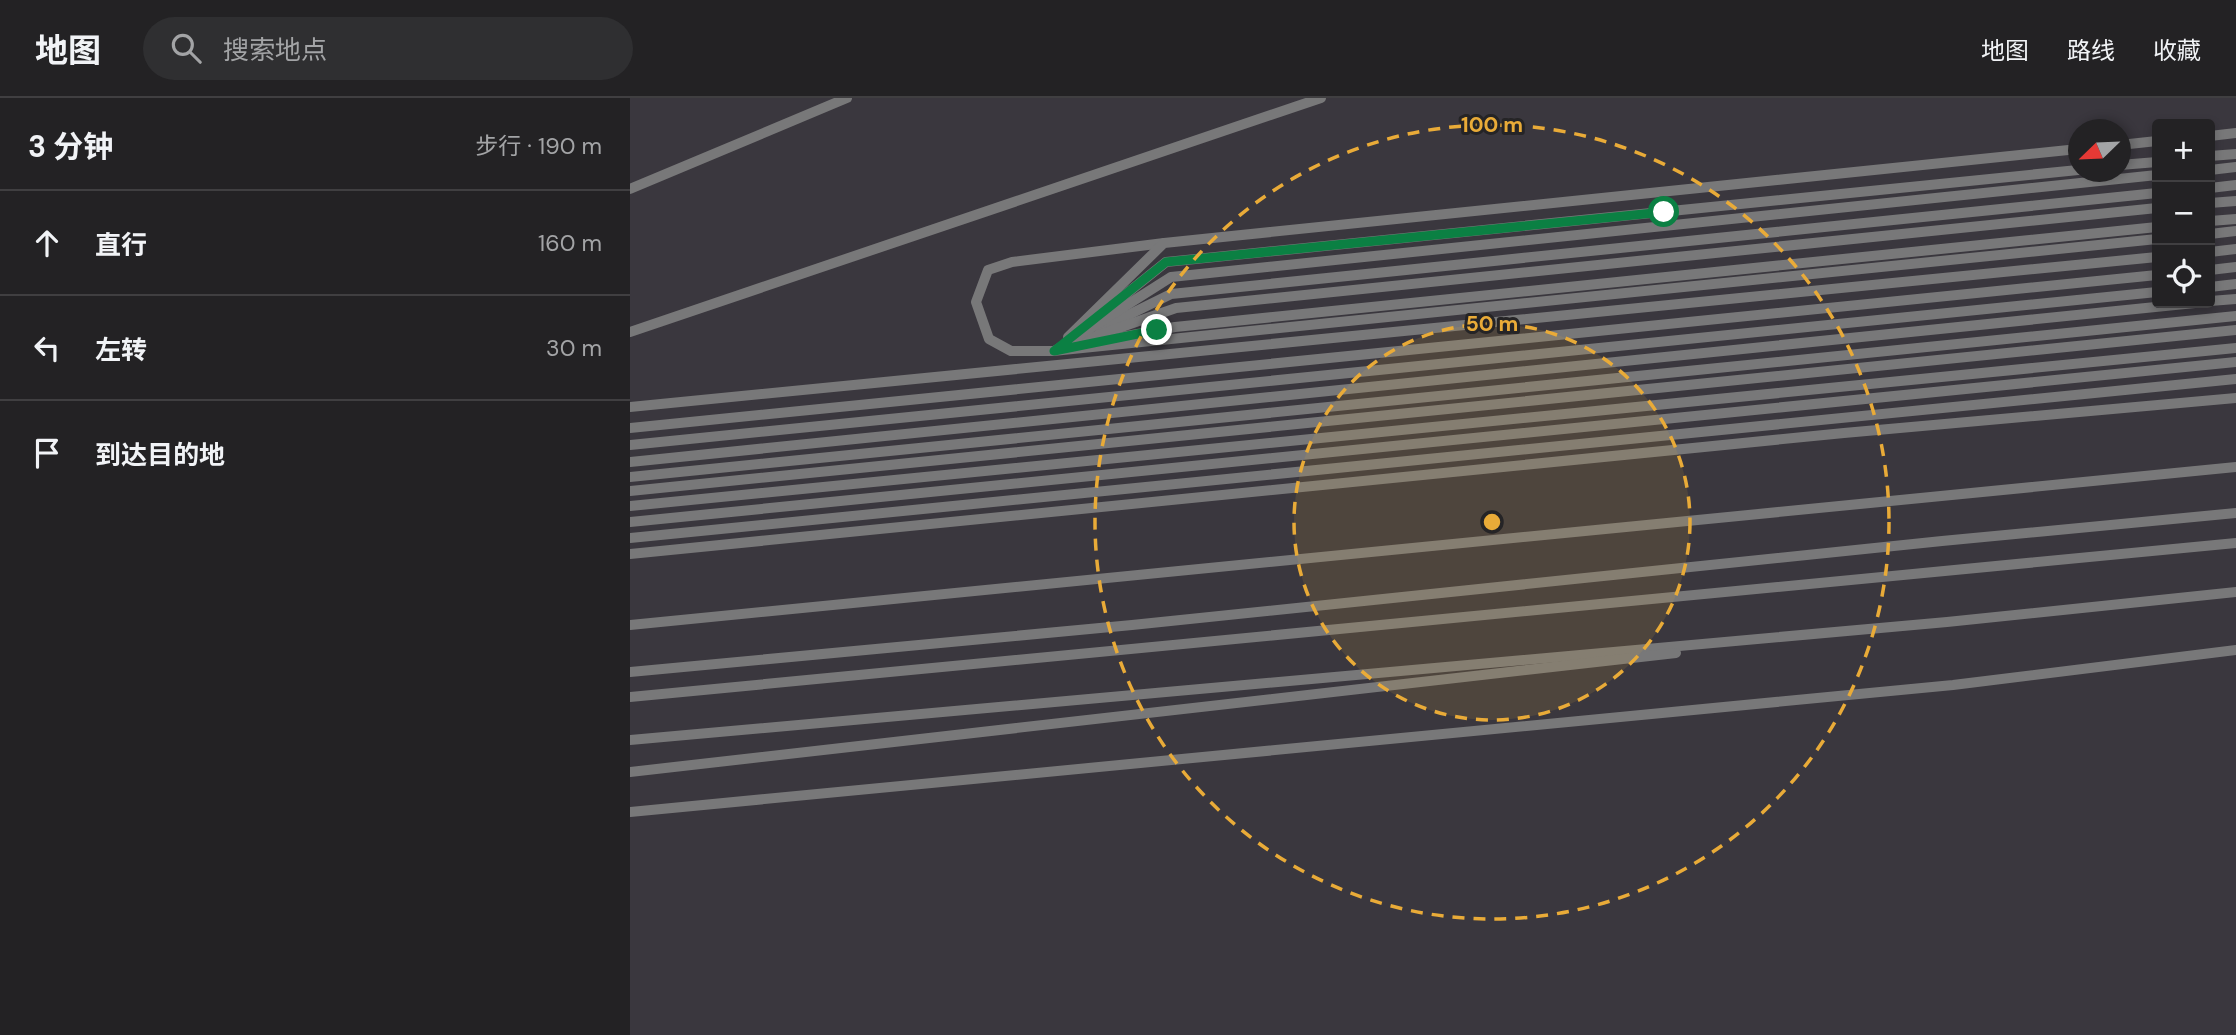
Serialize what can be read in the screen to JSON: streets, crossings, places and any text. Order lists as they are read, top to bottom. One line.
{"north":"bottom left","page":{"header":"地图","search":"搜索地点","nav":["地图","路线","收藏"],"heading":["3 分钟","步行 · 190 m"],"map_buttons":["+","−"],"list":[["直行","160 m"],["左转","30 m"],"到达目的地"]},"rings":["100 m","50 m"]}
